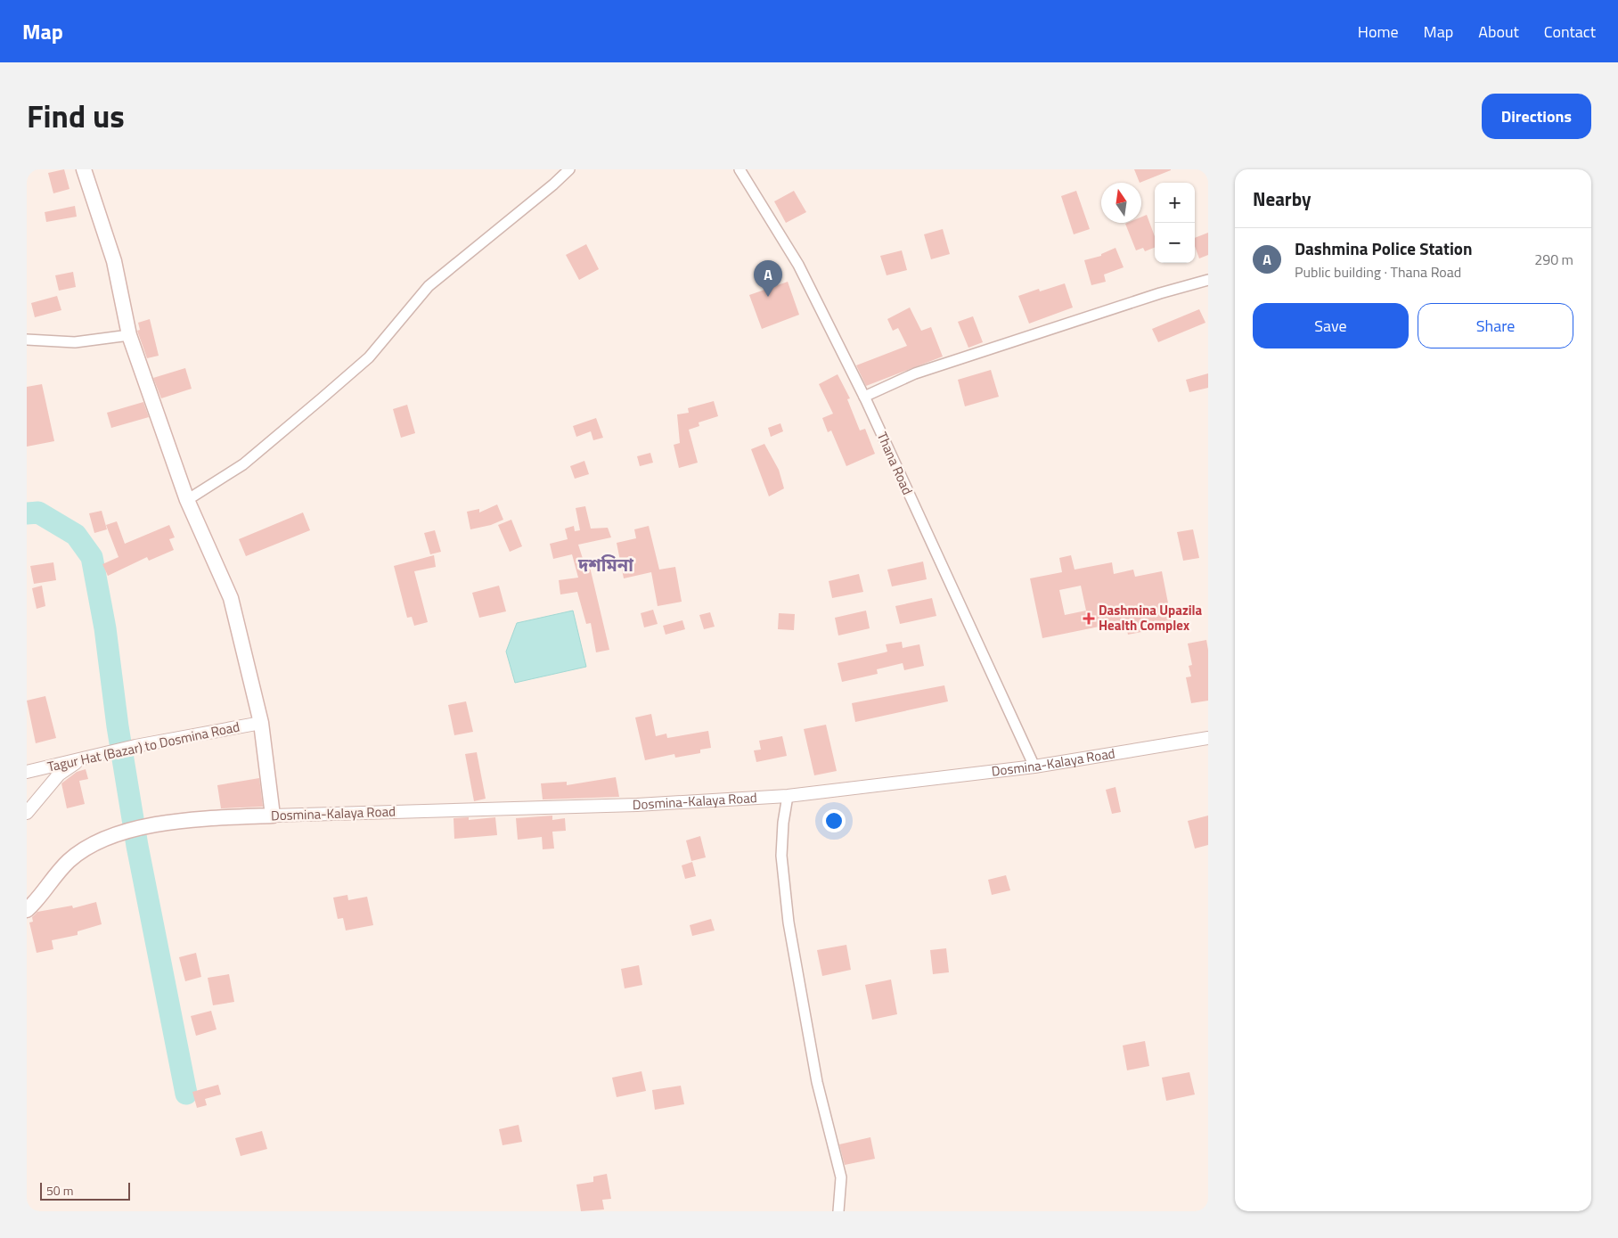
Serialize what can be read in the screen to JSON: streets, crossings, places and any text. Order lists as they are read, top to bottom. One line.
{"streets":{"main road":["Dosmina-Kalaya Road"],"street":["Thana Road","Tagur Hat (Bazar) to Dosmina Road"]},"crossings":[["Thana Road","Dosmina-Kalaya Road"]],"districts":["দশমিনা"],"places":{"health":["Dashmina Upazila Health Complex"]},"scale_bar":"50 m","north":"top","page":{"header":"Map","nav":["Home","Map","About","Contact"],"title":"Find us","buttons":["Directions",["Save","Share"]],"heading":"Nearby","map_buttons":["+","−"],"list":[{"mark":"A","name":"Dashmina Police Station","note":"Public building · Thana Road","value":"290 m"}],"pins":"A","scale":"50 m"}}
